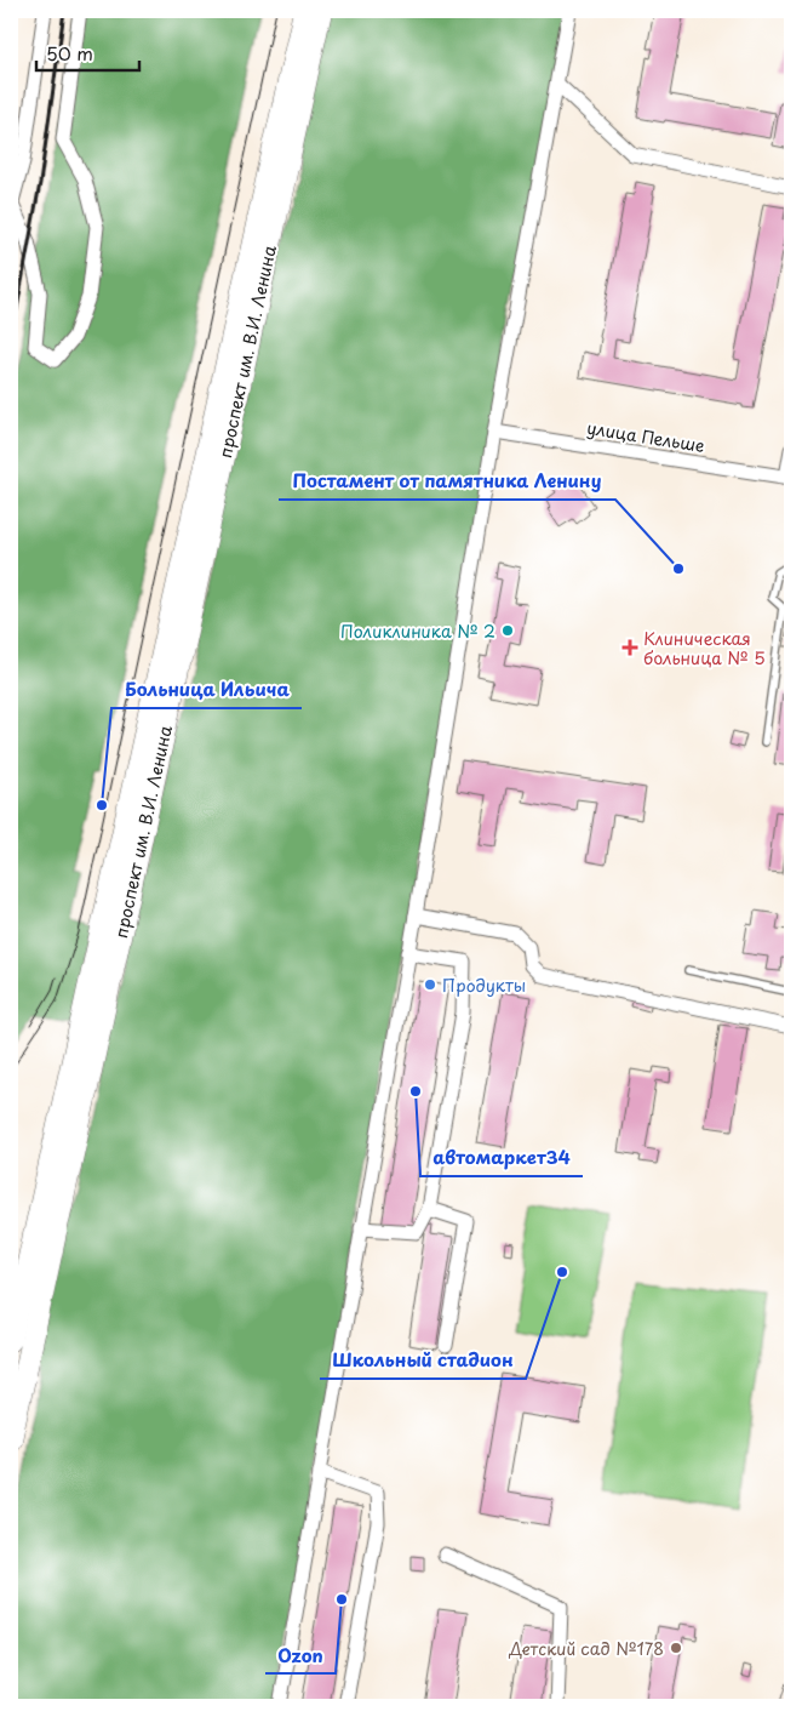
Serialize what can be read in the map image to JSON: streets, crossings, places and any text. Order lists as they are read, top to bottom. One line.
{"streets":{"main road":["проспект им. В.И. Ленина"],"street":["улица Пельше"]},"places":{"other":["Постамент от памятника Ленину","Поликлиника № 2","Больница Ильича","Продукты","автомаркет34","Школьный стадион","Ozon","Детский сад №178"],"health":["Клиническая больница № 5"]},"scale_bar":"50 m"}
